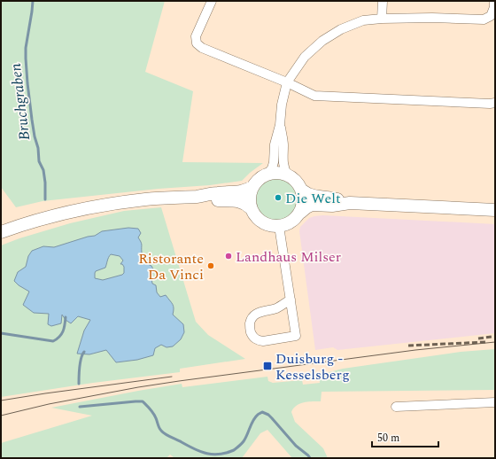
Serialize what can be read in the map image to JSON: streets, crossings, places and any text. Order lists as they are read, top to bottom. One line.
{"water":["Bruchgraben"],"places":{"other":["Die Welt","Landhaus Milser","Ristorante Da Vinci"],"transit":["Duisburg - Kesselsberg"]},"scale_bar":"50 m"}
